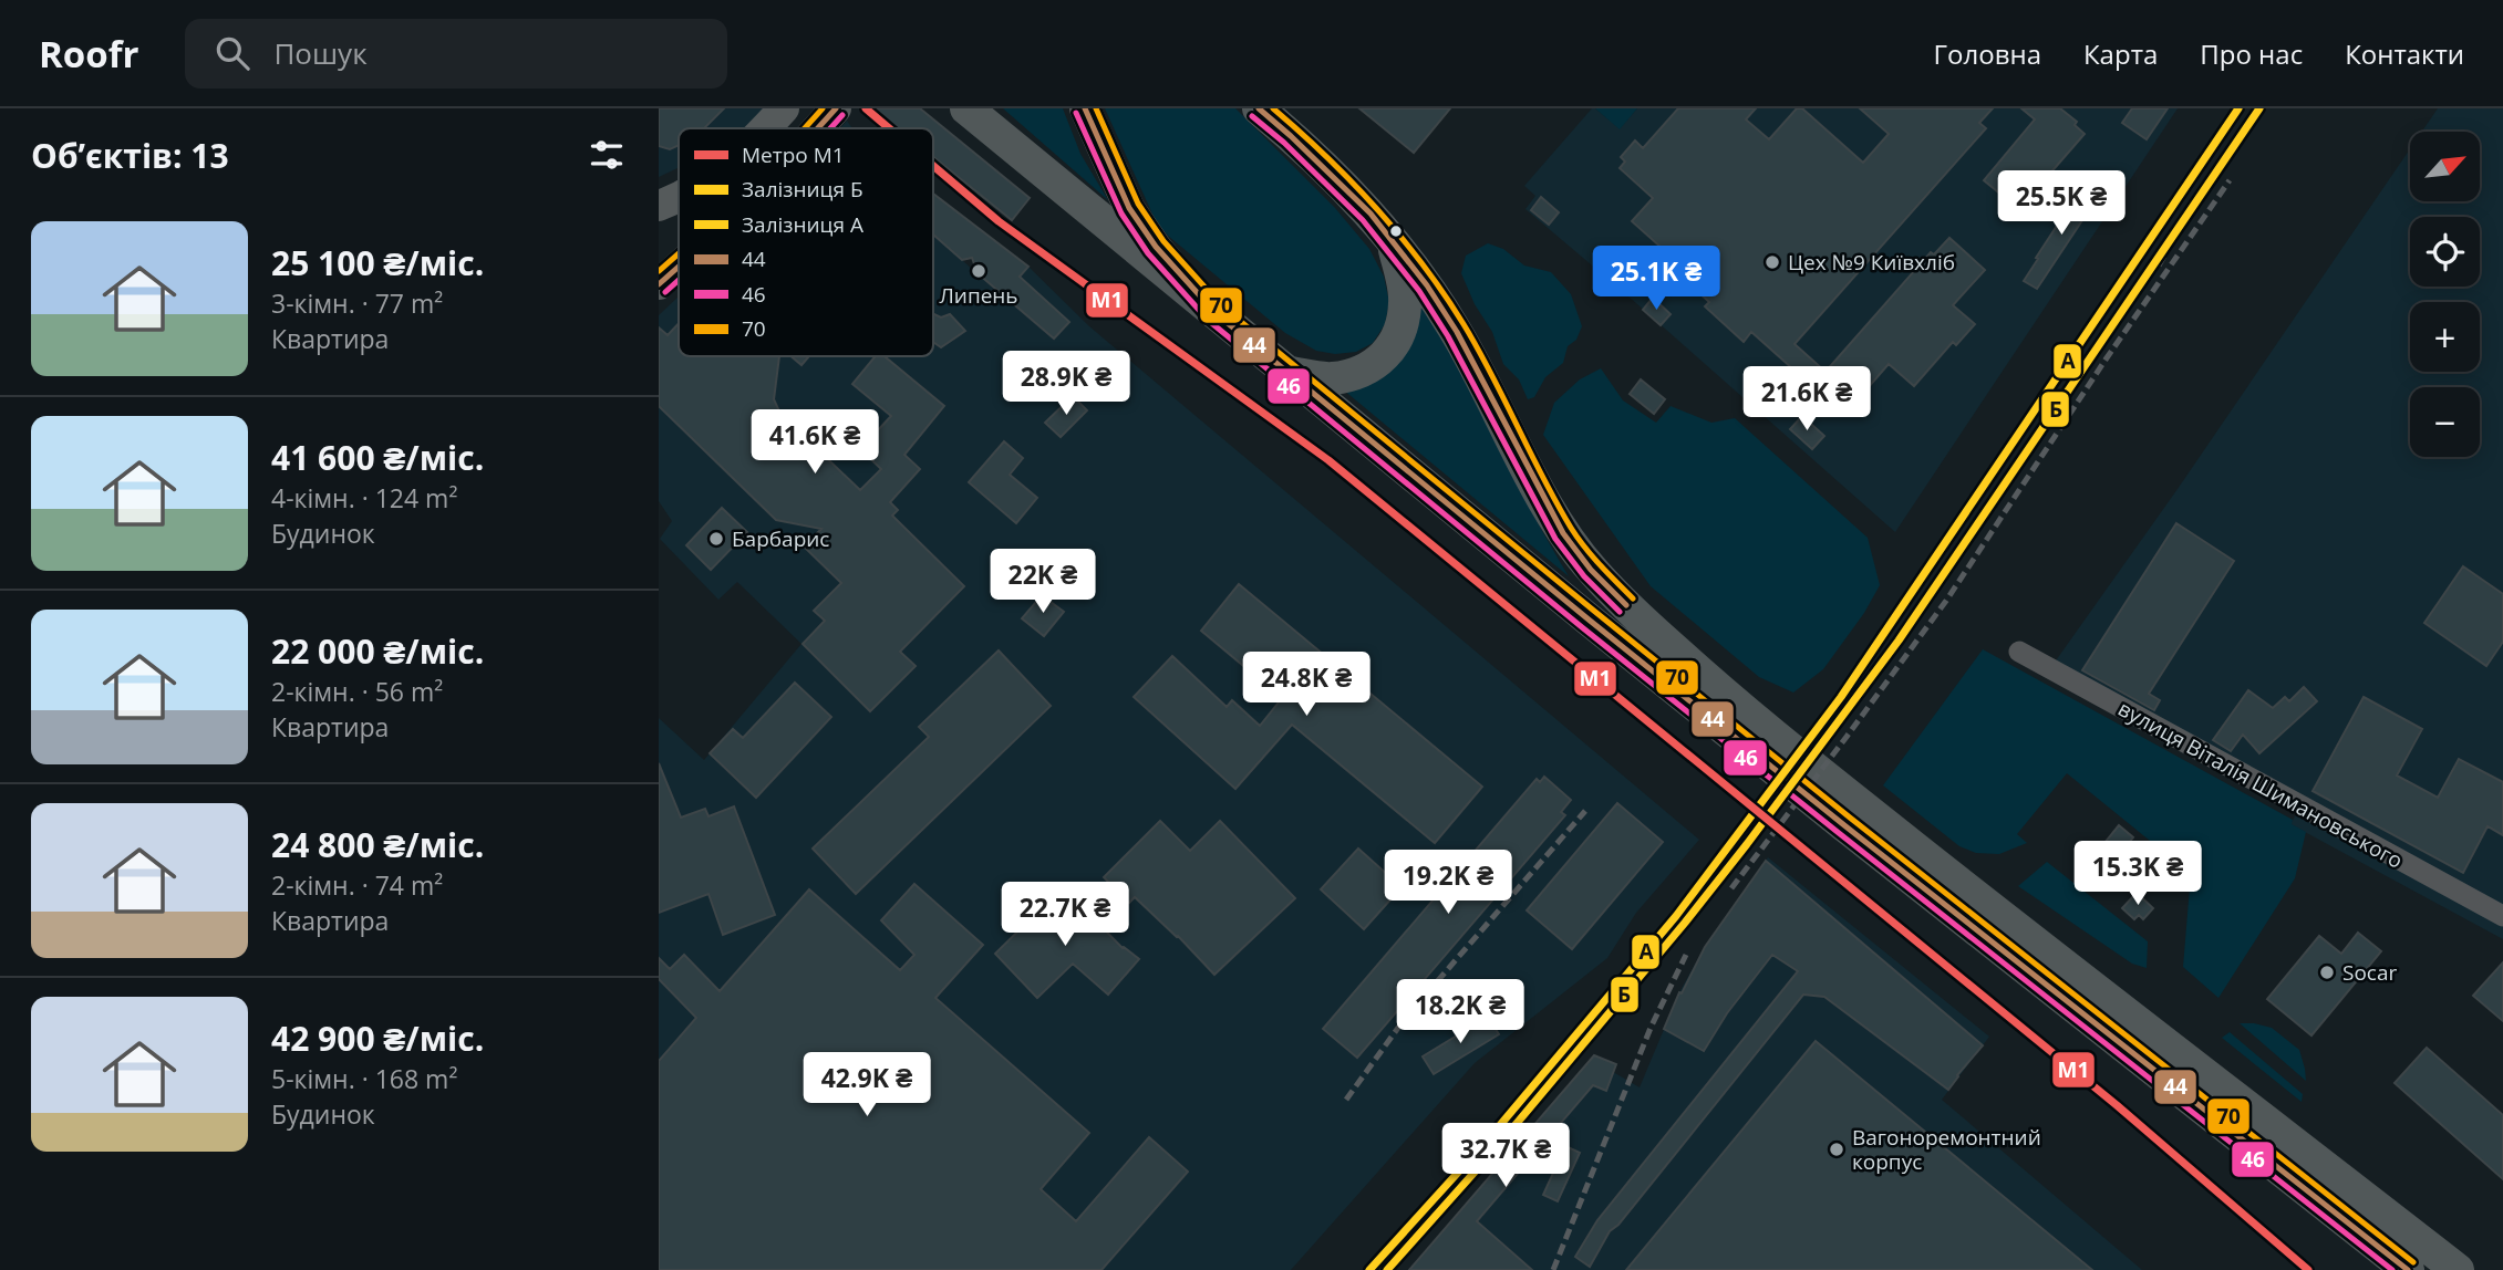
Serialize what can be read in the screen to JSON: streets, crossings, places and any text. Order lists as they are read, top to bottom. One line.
{"streets":{"street":["вулиця Віталія Шимановського"]},"places":["Цех №9 Київхліб","Липень","Барбарис","Socar","Вагоноремонтний корпус"],"lines":["metro line M1","rail line Б","rail line A","transit line 44","transit line 70","transit line 46"],"legend":["Метро M1","Залізниця Б","Залізниця A","44","46","70"],"north":"top right","page":{"header":"Roofr","search":"Пошук","nav":["Головна","Карта","Про нас","Контакти"],"heading":"Об’єктів: 13","map_buttons":["+","−"],"price":["25.5K ₴","25.1K ₴","28.9K ₴","21.6K ₴","41.6K ₴","22K ₴","24.8K ₴","15.3K ₴","19.2K ₴","22.7K ₴","18.2K ₴","42.9K ₴","32.7K ₴"],"list":[{"name":"25 100 ₴/міс.","note":"3-кімн. · 77 m² · Квартира"},{"name":"41 600 ₴/міс.","note":"4-кімн. · 124 m² · Будинок"},{"name":"22 000 ₴/міс.","note":"2-кімн. · 56 m² · Квартира"},{"name":"24 800 ₴/міс.","note":"2-кімн. · 74 m² · Квартира"},{"name":"42 900 ₴/міс.","note":"5-кімн. · 168 m² · Будинок"}]}}
